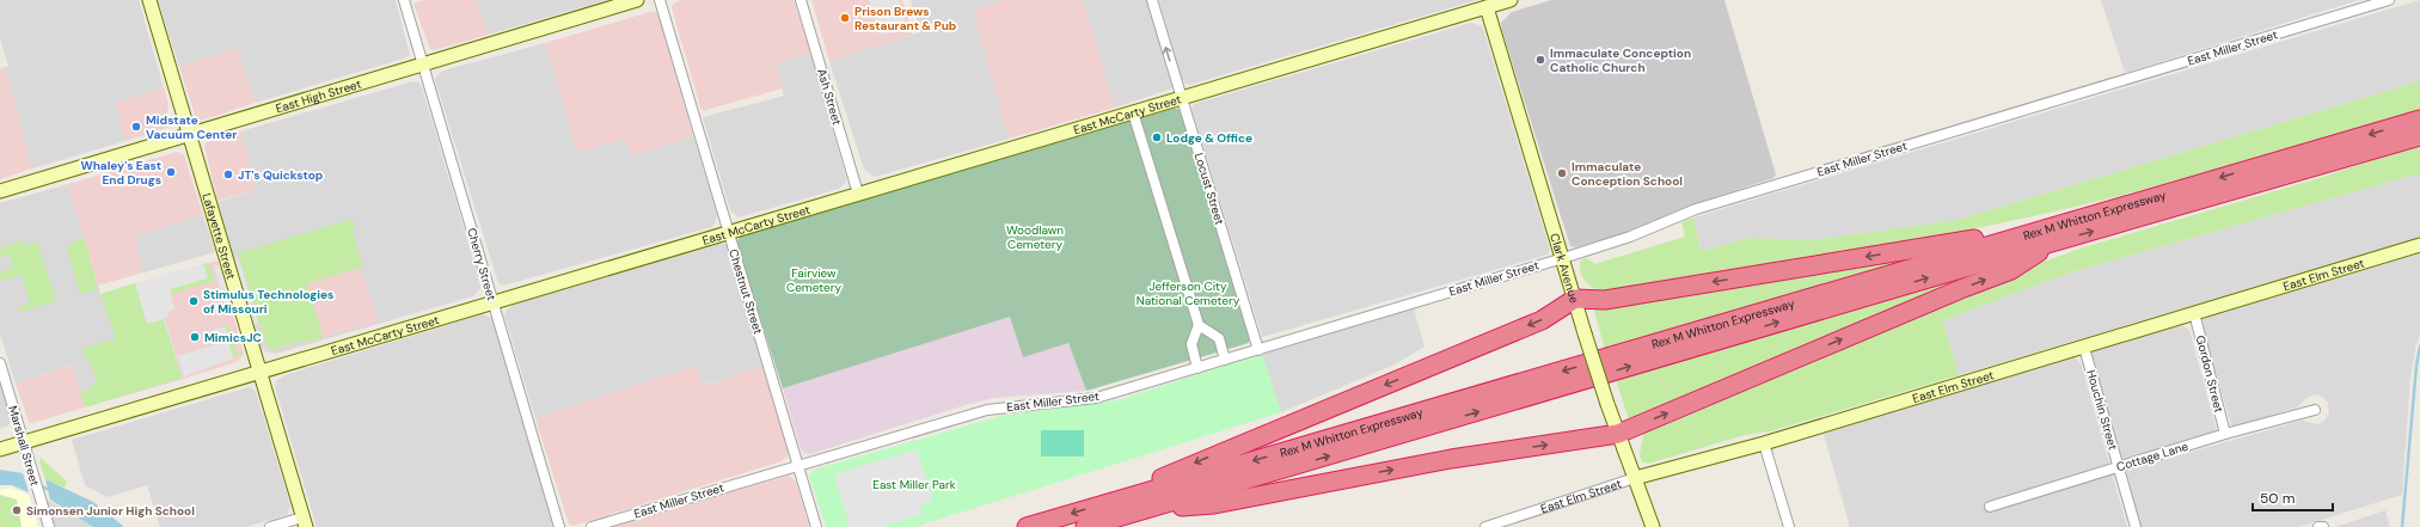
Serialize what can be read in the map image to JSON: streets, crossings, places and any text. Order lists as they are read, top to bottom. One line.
{"streets":{"highway":["Rex M Whitton Expressway"],"main road":["East High Street","East McCarty Street","Lafayette Street","Clark Avenue","East Elm Street"],"street":["East Miller Street","Ash Street","Locust Street","Cherry Street","Chestnut Street","Gordon Street","Houchin Street","Marshall Street","Cottage Lane"]},"crossings":[["East Miller Street","Locust Street"],["East Miller Street","Clark Avenue"],["East Miller Street","Chestnut Street"],["East High Street","Lafayette Street"],["East High Street","Cherry Street"],["Ash Street","East McCarty Street"],["East McCarty Street","Locust Street"],["East McCarty Street","Lafayette Street"],["East McCarty Street","Cherry Street"],["East McCarty Street","Clark Avenue"],["East McCarty Street","Chestnut Street"],["East McCarty Street","Marshall Street"],["Clark Avenue","East Elm Street"],["East Elm Street","Gordon Street"],["East Elm Street","Houchin Street"],["Gordon Street","Cottage Lane"],["Houchin Street","Cottage Lane"]],"parks":["Woodlawn Cemetery","Fairview Cemetery","Jefferson City National Cemetery","East Miller Park"],"places":["Prison Brews Restaurant & Pub","Immaculate Conception Catholic Church","Midstate Vacuum Center","Lodge & Office","Whaley's East End Drugs","Immaculate Conception School","JT's Quickstop","Stimulus Technologies of Missouri","MimicsJC","Simonsen Junior High School"],"scale_bar":"50 m"}
